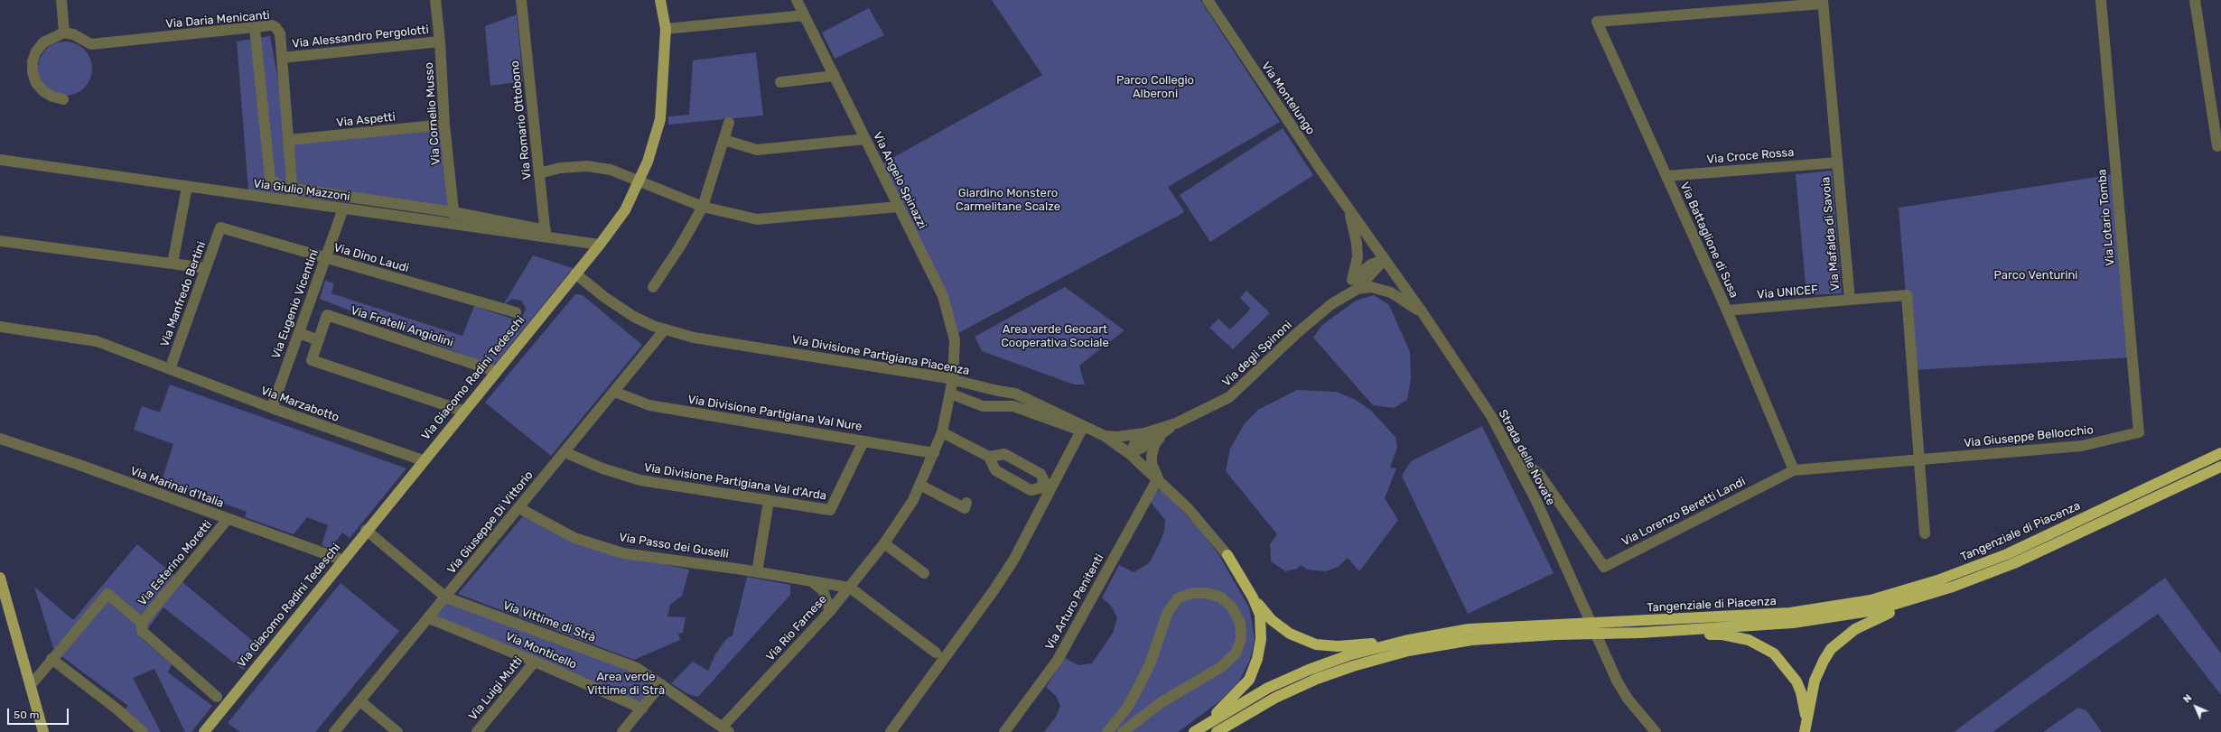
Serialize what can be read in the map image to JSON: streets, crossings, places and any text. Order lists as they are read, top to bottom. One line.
{"streets":{"highway":["Tangenziale di Piacenza"],"main road":["Via Giacomo Radini Tedeschi"],"street":["Via Daria Menicanti","Via Alessandro Pergolotti","Via Montelungo","Via Cornelio Musso","Via Aspetti","Via Romario Ottobono","Via Croce Rossa","Via Angelo Spinazzi","Via Giulio Mazzoni","Via Lotario Tomba","Via Mafalda di Savoia","Via Battaglione di Susa","Via Dino Laudi","Via UNICEF","Via Manfredo Bertini","Via Eugenio Vicentini","Via Fratelli Angiolini","Via degli Spinoni","Via Divisione Partigiana Piacenza","Via Marzabotto","Via Divisione Partigiana Val Nure","Via Giuseppe Bellocchio","Strada delle Novate","Via Divisione Partigiana Val d'Arda","Via Marinai d'Italia","Via Lorenzo Beretti Landi","Via Giuseppe Di Vittorio","Via Passo dei Guselli","Via Esterino Moretti","Via Arturo Penitenti","Via Vittime di Strà","Via Rio Farnese","Via Monticello","Via Luigi Mutti"]},"crossings":[["Via Daria Menicanti","Via Alessandro Pergolotti"],["Via Daria Menicanti","Via Aspetti"],["Via Daria Menicanti","Via Giulio Mazzoni"],["Via Alessandro Pergolotti","Via Cornelio Musso"],["Via Montelungo","Strada delle Novate"],["Via Cornelio Musso","Via Aspetti"],["Via Cornelio Musso","Via Giulio Mazzoni"],["Via Romario Ottobono","Via Giulio Mazzoni"],["Via Croce Rossa","Via Mafalda di Savoia"],["Via Croce Rossa","Via Battaglione di Susa"],["Via Angelo Spinazzi","Via Divisione Partigiana Piacenza"],["Via Angelo Spinazzi","Via Rio Farnese"],["Via Giulio Mazzoni","Via Eugenio Vicentini"],["Via Giulio Mazzoni","Via Giacomo Radini Tedeschi"],["Via Lotario Tomba","Via Giuseppe Bellocchio"],["Via Mafalda di Savoia","Via Battaglione di Susa"],["Via Mafalda di Savoia","Via UNICEF"],["Via Mafalda di Savoia","Via Giuseppe Bellocchio"],["Via Mafalda di Savoia","Via Lorenzo Beretti Landi"],["Via Battaglione di Susa","Via UNICEF"],["Via Battaglione di Susa","Via Lorenzo Beretti Landi"],["Via Dino Laudi","Via Manfredo Bertini"],["Via Dino Laudi","Via Eugenio Vicentini"],["Via Manfredo Bertini","Via Marzabotto"],["Via Eugenio Vicentini","Via Marzabotto"],["Via Fratelli Angiolini","Via Giacomo Radini Tedeschi"],["Via degli Spinoni","Via Divisione Partigiana Piacenza"],["Via degli Spinoni","Strada delle Novate"],["Via Divisione Partigiana Piacenza","Via Giacomo Radini Tedeschi"],["Via Divisione Partigiana Piacenza","Via Giuseppe Di Vittorio"],["Via Divisione Partigiana Piacenza","Via Arturo Penitenti"],["Via Divisione Partigiana Piacenza","Via Rio Farnese"],["Via Giacomo Radini Tedeschi","Via Marzabotto"],["Via Giacomo Radini Tedeschi","Via Marinai d'Italia"],["Via Giacomo Radini Tedeschi","Via Vittime di Strà"],["Via Divisione Partigiana Val Nure","Via Divisione Partigiana Val d'Arda"],["Via Divisione Partigiana Val Nure","Via Giuseppe Di Vittorio"],["Via Divisione Partigiana Val Nure","Via Rio Farnese"],["Via Giuseppe Bellocchio","Via Lorenzo Beretti Landi"],["Strada delle Novate","Via Lorenzo Beretti Landi"],["Via Divisione Partigiana Val d'Arda","Via Giuseppe Di Vittorio"],["Via Marinai d'Italia","Via Esterino Moretti"],["Via Giuseppe Di Vittorio","Via Passo dei Guselli"],["Via Giuseppe Di Vittorio","Via Vittime di Strà"],["Via Giuseppe Di Vittorio","Via Monticello"],["Via Passo dei Guselli","Via Rio Farnese"],["Via Vittime di Strà","Via Rio Farnese"],["Via Monticello","Via Luigi Mutti"]],"parks":["Parco Collegio Alberoni","Giardino Monstero Carmelitane Scalze","Parco Venturini","Area verde Geocart Cooperativa Sociale","Area verde Vittime di Strà"],"scale_bar":"50 m","north":"top left"}
